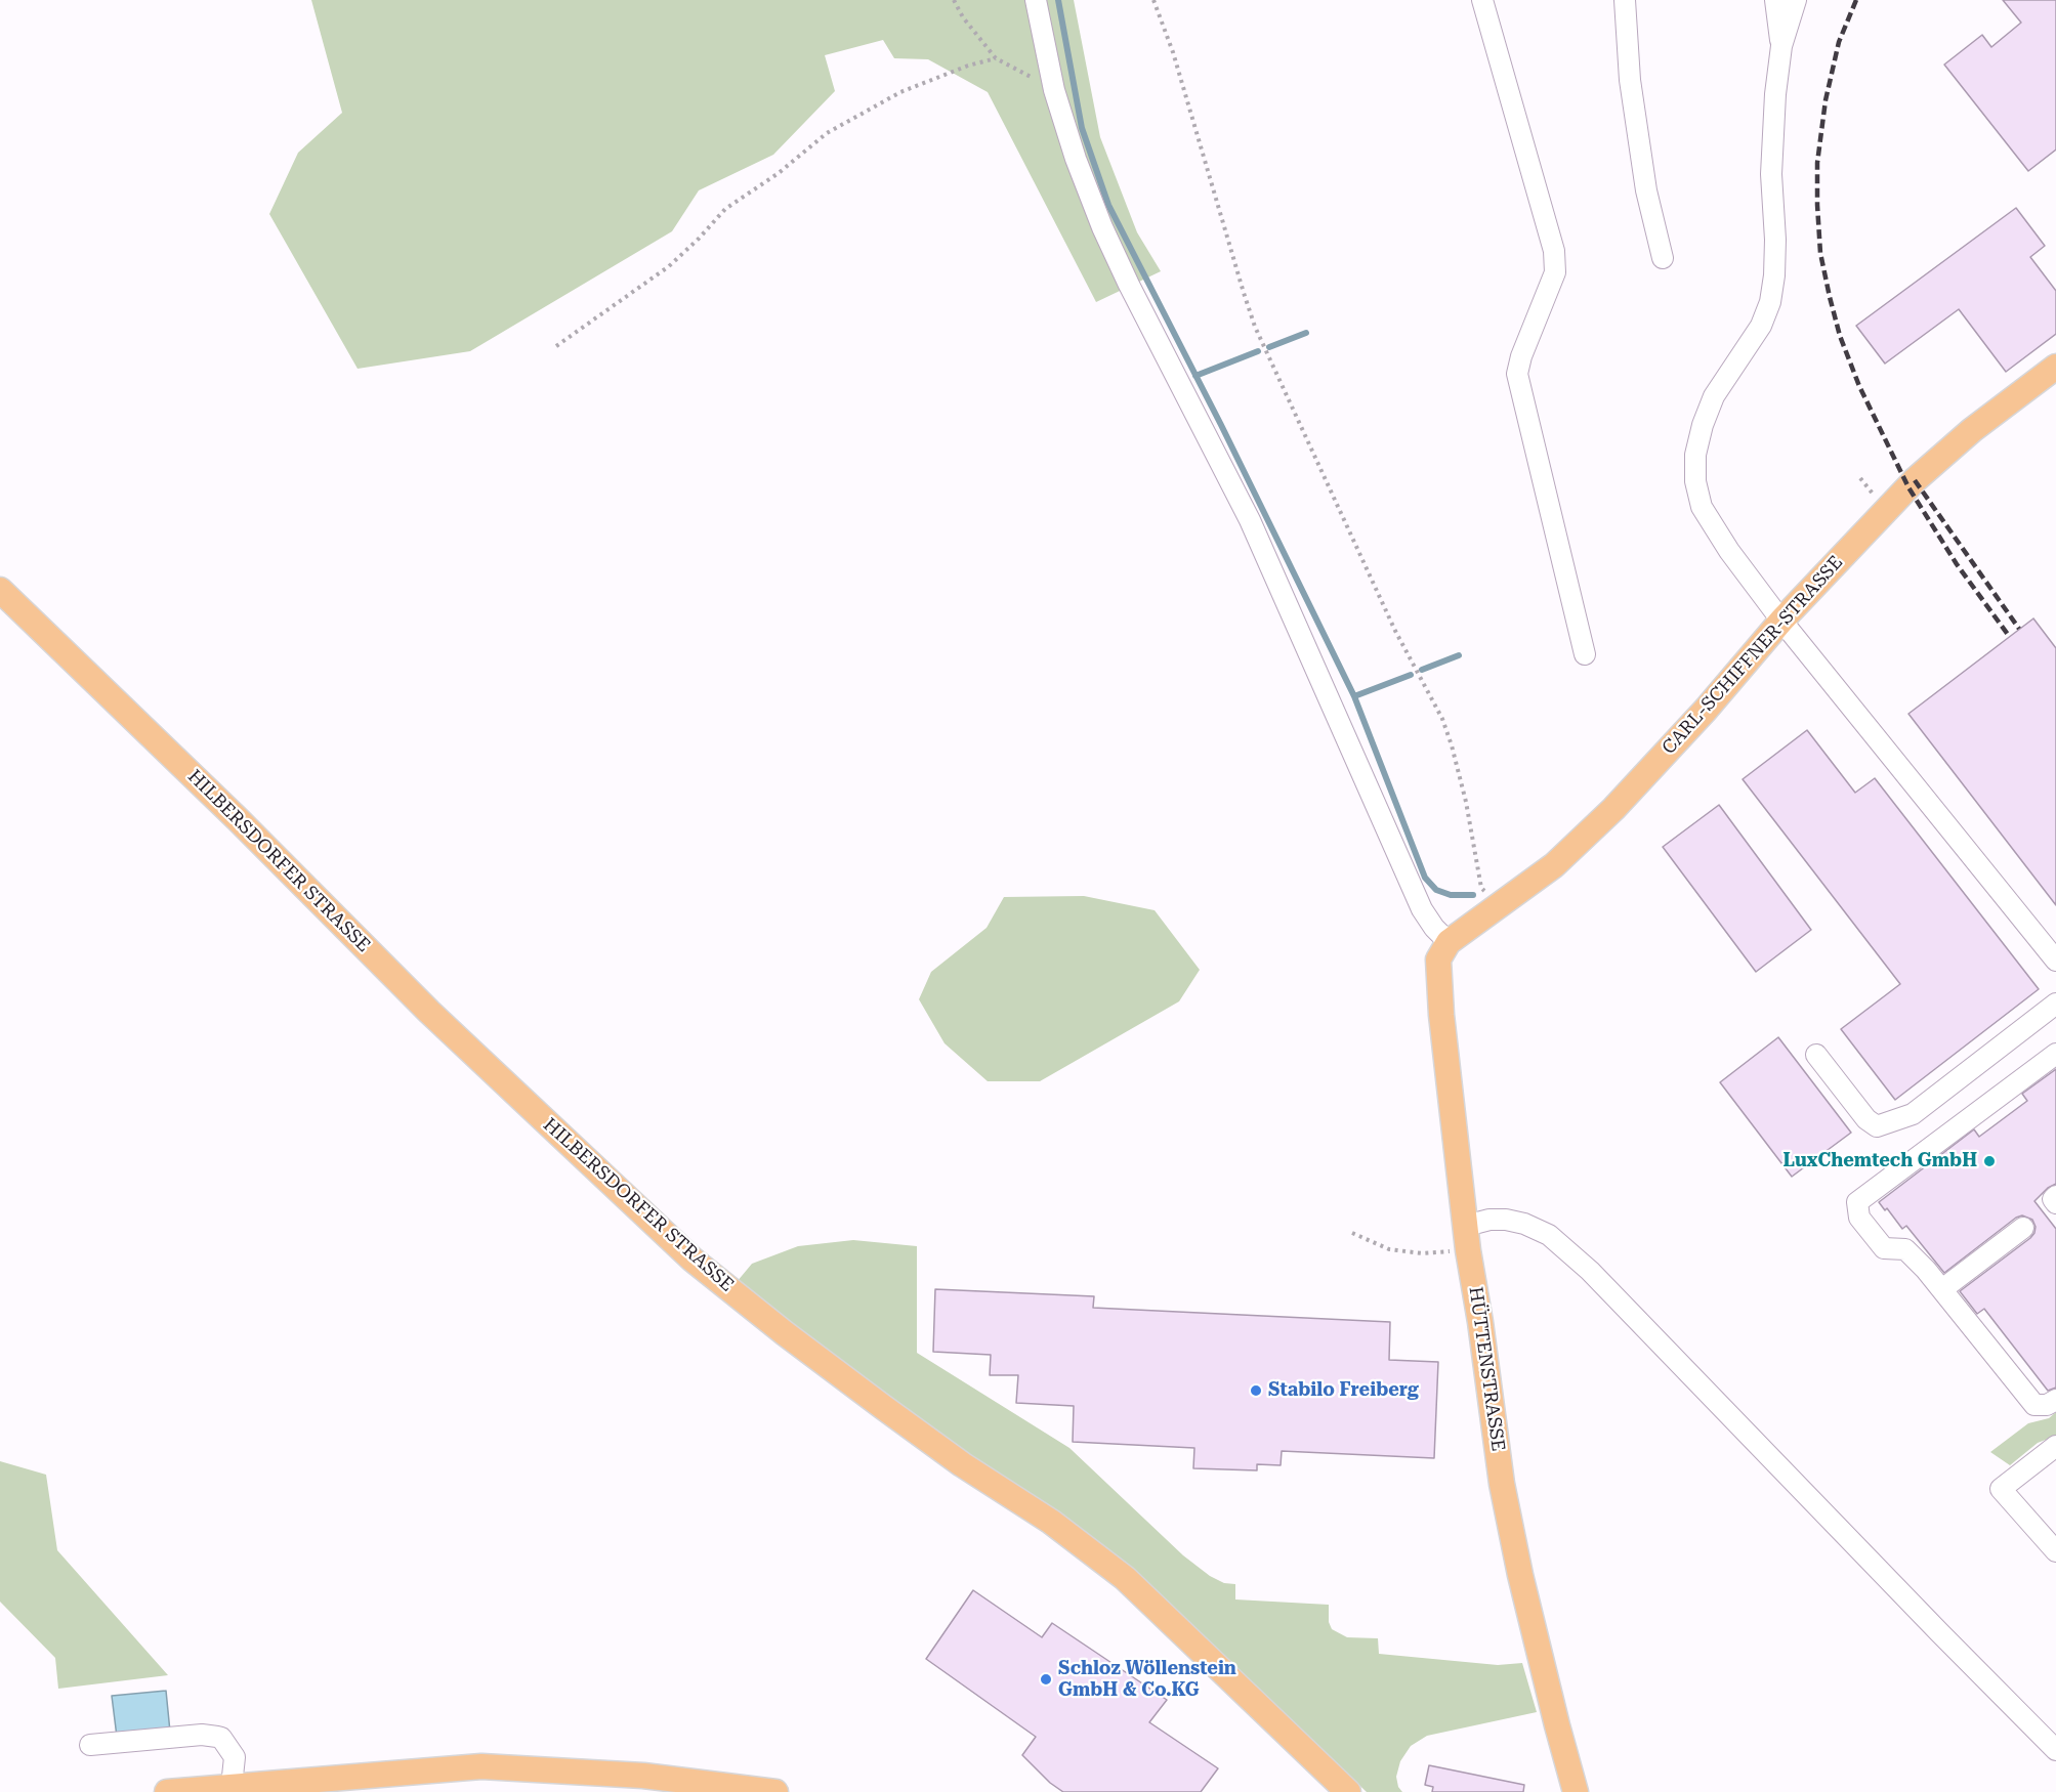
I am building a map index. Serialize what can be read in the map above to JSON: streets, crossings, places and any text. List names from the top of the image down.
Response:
{
  "streets": {
    "main road": ["CARL-SCHIFFNER-STRASSE", "HILBERSDORFER STRASSE", "HÜTTENSTRASSE"]
  },
  "crossings": [
    ["CARL-SCHIFFNER-STRASSE", "HÜTTENSTRASSE"]
  ],
  "places": ["LuxChemtech GmbH", "Stabilo Freiberg", "Schloz Wöllenstein GmbH & Co.KG"]
}
